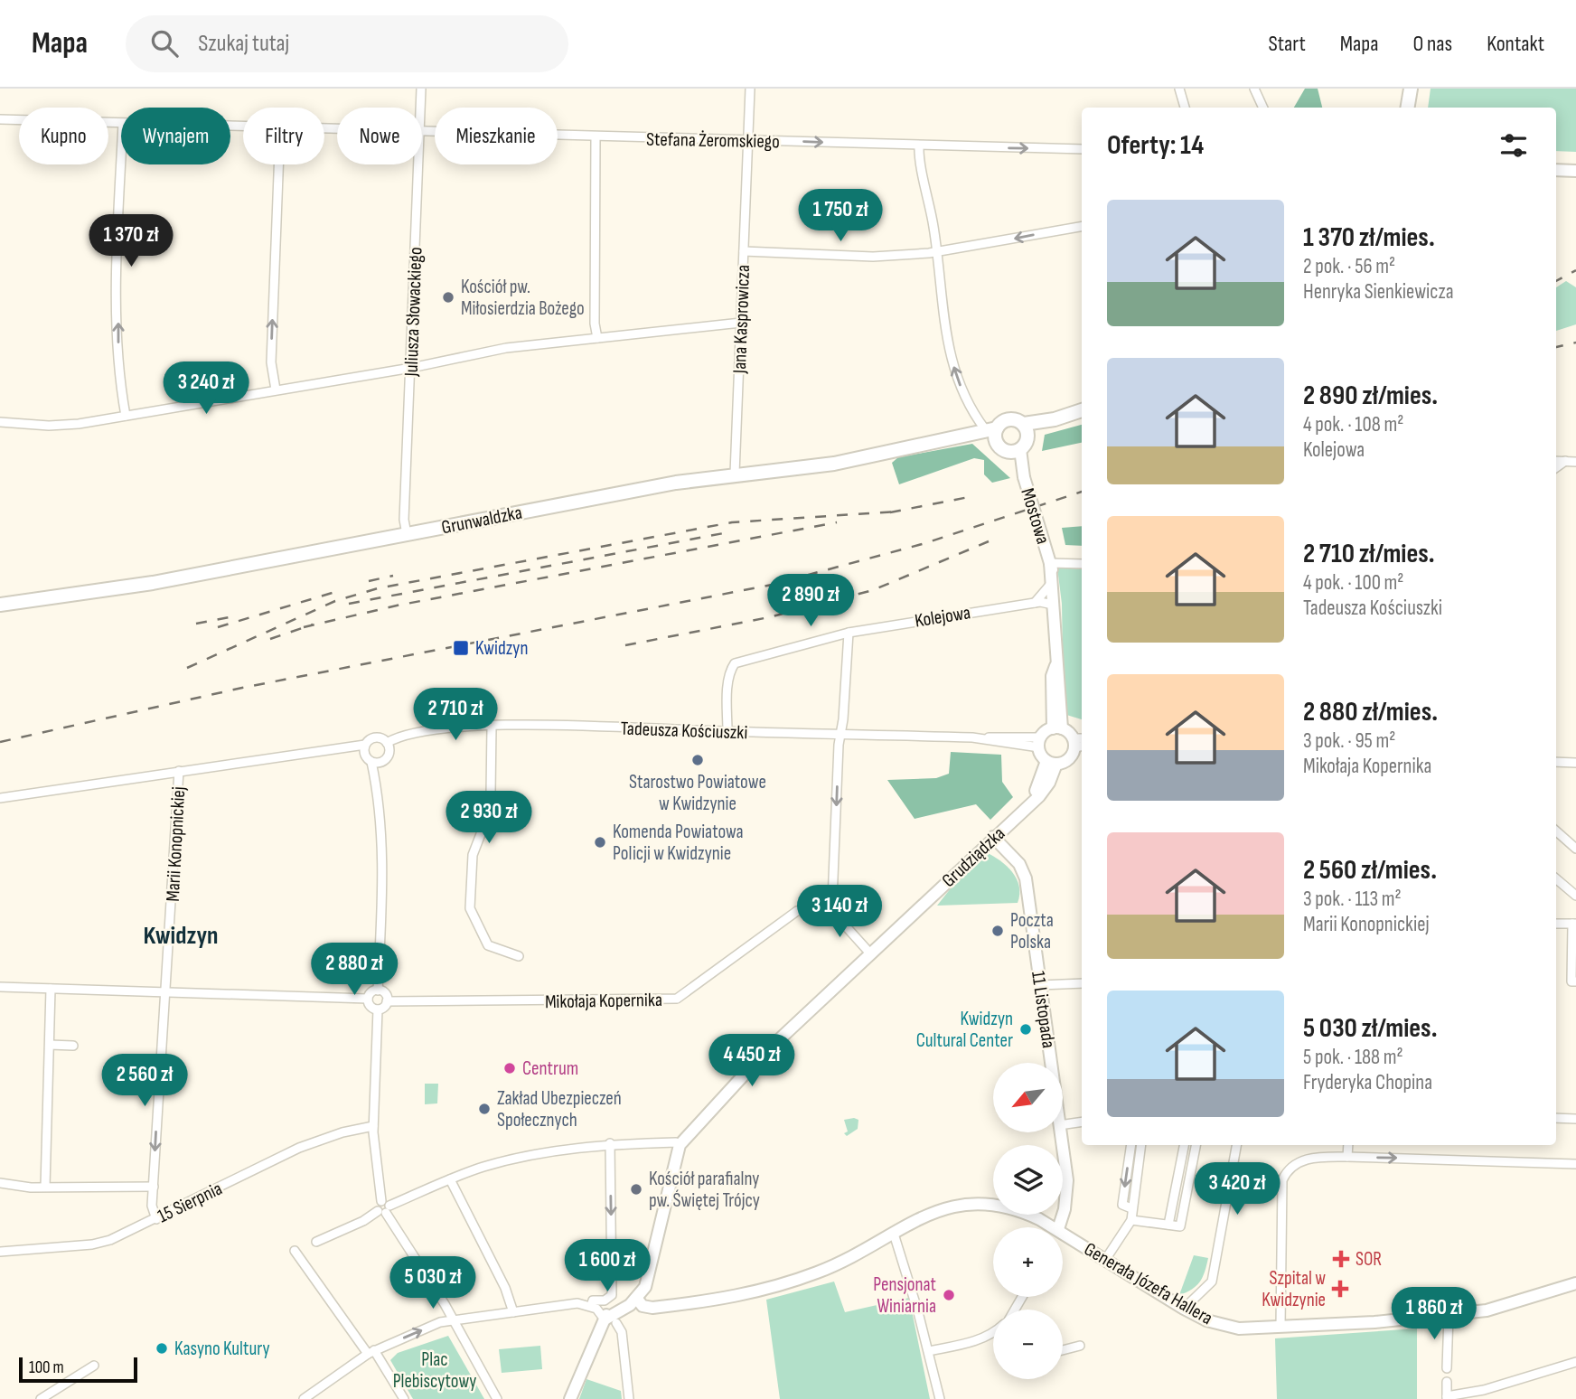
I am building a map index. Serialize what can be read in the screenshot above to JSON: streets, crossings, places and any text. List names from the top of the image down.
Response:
{
  "streets": {
    "main road": ["Grunwaldzka"],
    "street": [
      "Stefana Żeromskiego",
      "Juliusza Słowackiego",
      "Jana Kasprowicza",
      "Mostowa",
      "Kolejowa",
      "Tadeusza Kościuszki",
      "Marii Konopnickiej",
      "Grudziądzka",
      "Mikołaja Kopernika",
      "11 Listopada",
      "15 Sierpnia",
      "Generała Józefa Hallera"
    ]
  },
  "crossings": [
    ["Stefana Żeromskiego", "Jana Kasprowicza"],
    ["Juliusza Słowackiego", "Grunwaldzka"],
    ["Jana Kasprowicza", "Grunwaldzka"],
    ["Mostowa", "Grunwaldzka"],
    ["Mostowa", "Kolejowa"],
    ["Kolejowa", "Tadeusza Kościuszki"],
    ["Marii Konopnickiej", "15 Sierpnia"],
    ["Grudziądzka", "11 Listopada"],
    ["Grudziądzka", "Generała Józefa Hallera"]
  ],
  "one_way": ["Stefana Żeromskiego", "Marii Konopnickiej"],
  "districts": ["Kwidzyn"],
  "parks": ["Plac Plebiscytowy"],
  "places": {
    "other": [
      "Kościół pw. Miłosierdzia Bożego",
      "Starostwo Powiatowe w Kwidzynie",
      "Komenda Powiatowa Policji w Kwidzynie",
      "Poczta Polska",
      "Kwidzyn Cultural Center",
      "Centrum",
      "Zakład Ubezpieczeń Społecznych",
      "Kościół parafialny pw. Świętej Trójcy",
      "Pensjonat Winiarnia",
      "Kasyno Kultury"
    ],
    "transit": ["Kwidzyn"],
    "health": ["SOR", "Szpital w Kwidzynie"]
  },
  "scale_bar": "100 m",
  "north": "bottom left",
  "page": {
    "header": "Mapa",
    "search": "Szukaj tutaj",
    "nav": [
      "Start",
      "Mapa",
      "O nas",
      "Kontakt"
    ],
    "chip": [
      "Kupno",
      "Wynajem",
      "Filtry",
      "Nowe",
      "Mieszkanie"
    ],
    "heading": "Oferty: 14",
    "list": [
      {
        "name": "1 370 zł/mies.",
        "note": "2 pok. · 56 m² · Henryka Sienkiewicza"
      },
      {
        "name": "2 890 zł/mies.",
        "note": "4 pok. · 108 m² · Kolejowa"
      },
      {
        "name": "2 710 zł/mies.",
        "note": "4 pok. · 100 m² · Tadeusza Kościuszki"
      },
      {
        "name": "2 880 zł/mies.",
        "note": "3 pok. · 95 m² · Mikołaja Kopernika"
      },
      {
        "name": "2 560 zł/mies.",
        "note": "3 pok. · 113 m² · Marii Konopnickiej"
      },
      {
        "name": "5 030 zł/mies.",
        "note": "5 pok. · 188 m² · Fryderyka Chopina"
      }
    ],
    "price": [
      "1 750 zł",
      "1 370 zł",
      "3 240 zł",
      "2 890 zł",
      "2 710 zł",
      "2 930 zł",
      "3 140 zł",
      "2 880 zł",
      "4 450 zł",
      "2 560 zł",
      "3 420 zł",
      "1 600 zł",
      "5 030 zł",
      "1 860 zł"
    ],
    "map_buttons": ["+", "−"],
    "scale": "100 m"
  }
}
